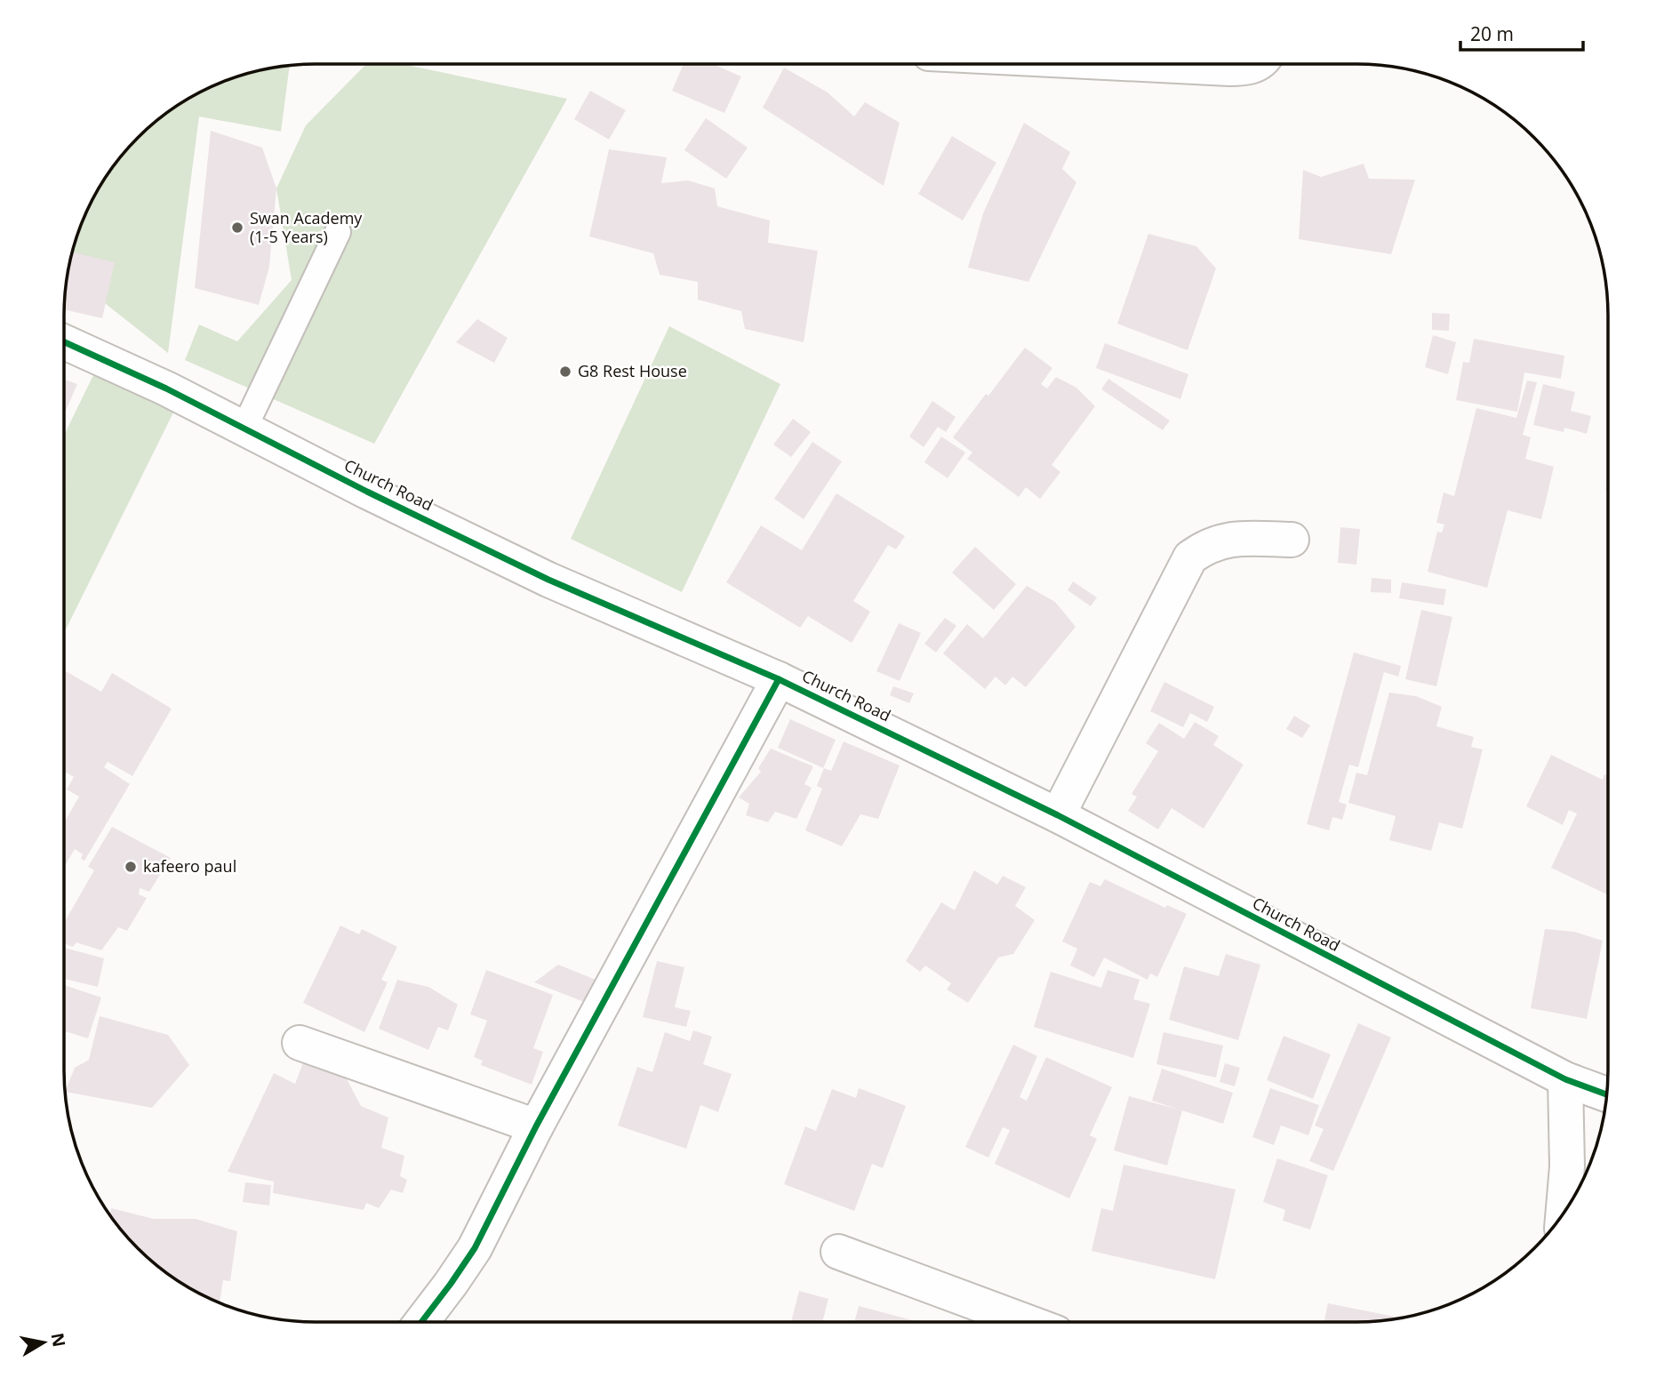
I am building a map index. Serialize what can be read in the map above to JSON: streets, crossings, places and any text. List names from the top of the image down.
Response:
{
  "streets": {
    "street": ["Church Road"]
  },
  "places": ["Swan Academy (1-5 Years)", "G8 Rest House", "kafeero paul"],
  "scale_bar": "20 m",
  "north": "right"
}
